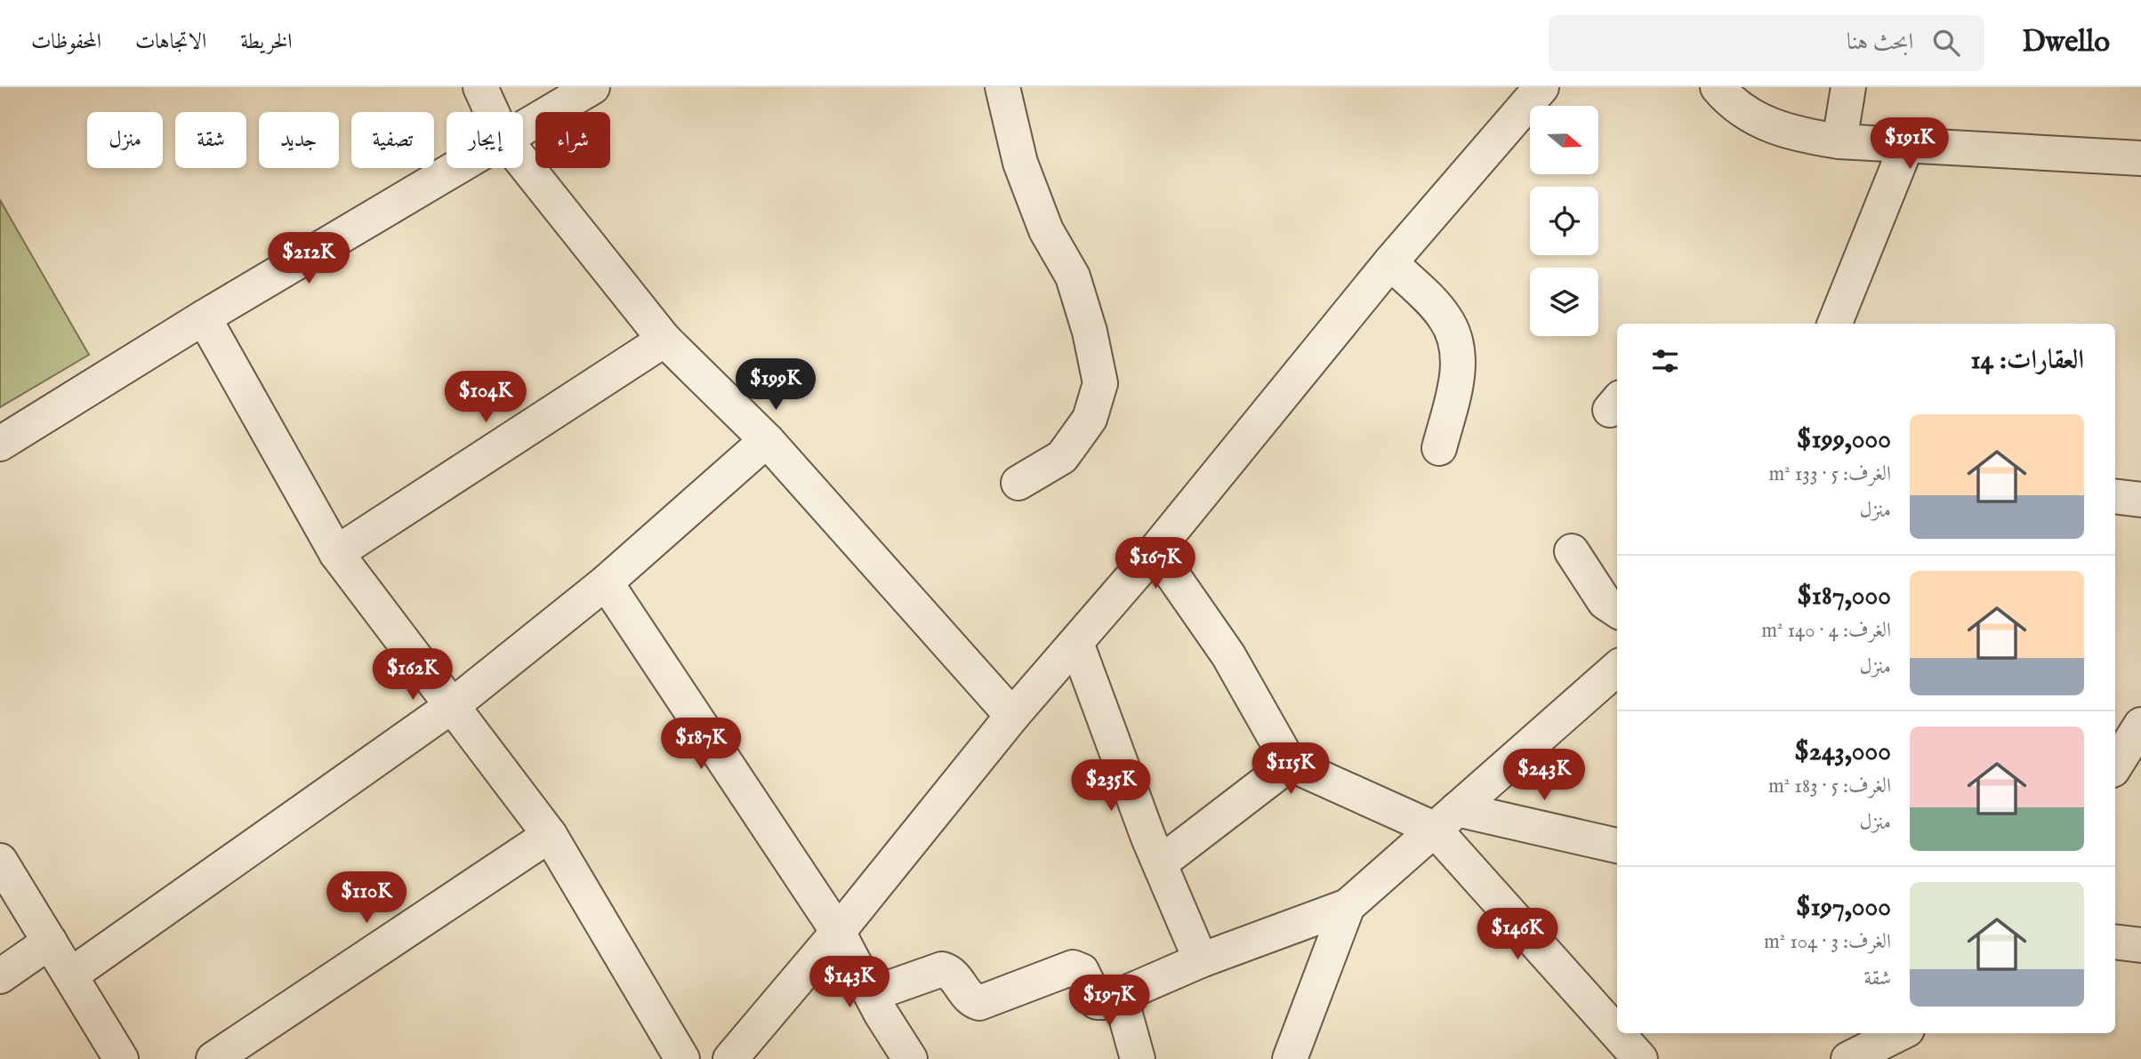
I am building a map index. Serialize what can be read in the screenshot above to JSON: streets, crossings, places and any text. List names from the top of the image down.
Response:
{
  "north": "right",
  "page": {
    "header": "Dwello",
    "search": "ابحث هنا",
    "nav": ["الخريطة", "الاتجاهات", "المحفوظات"],
    "chip": [
      "شراء",
      "إيجار",
      "تصفية",
      "جديد",
      "شقة",
      "منزل"
    ],
    "price": [
      "$191K",
      "$212K",
      "$199K",
      "$104K",
      "$167K",
      "$162K",
      "$187K",
      "$115K",
      "$243K",
      "$235K",
      "$110K",
      "$146K",
      "$143K",
      "$197K"
    ],
    "heading": "العقارات: 14",
    "list": [
      {
        "name": "$199,000",
        "note": "الغرف: 5 · 133 m² · منزل"
      },
      {
        "name": "$187,000",
        "note": "الغرف: 4 · 140 m² · منزل"
      },
      {
        "name": "$243,000",
        "note": "الغرف: 5 · 183 m² · منزل"
      },
      {
        "name": "$197,000",
        "note": "الغرف: 3 · 104 m² · شقة"
      }
    ]
  }
}
